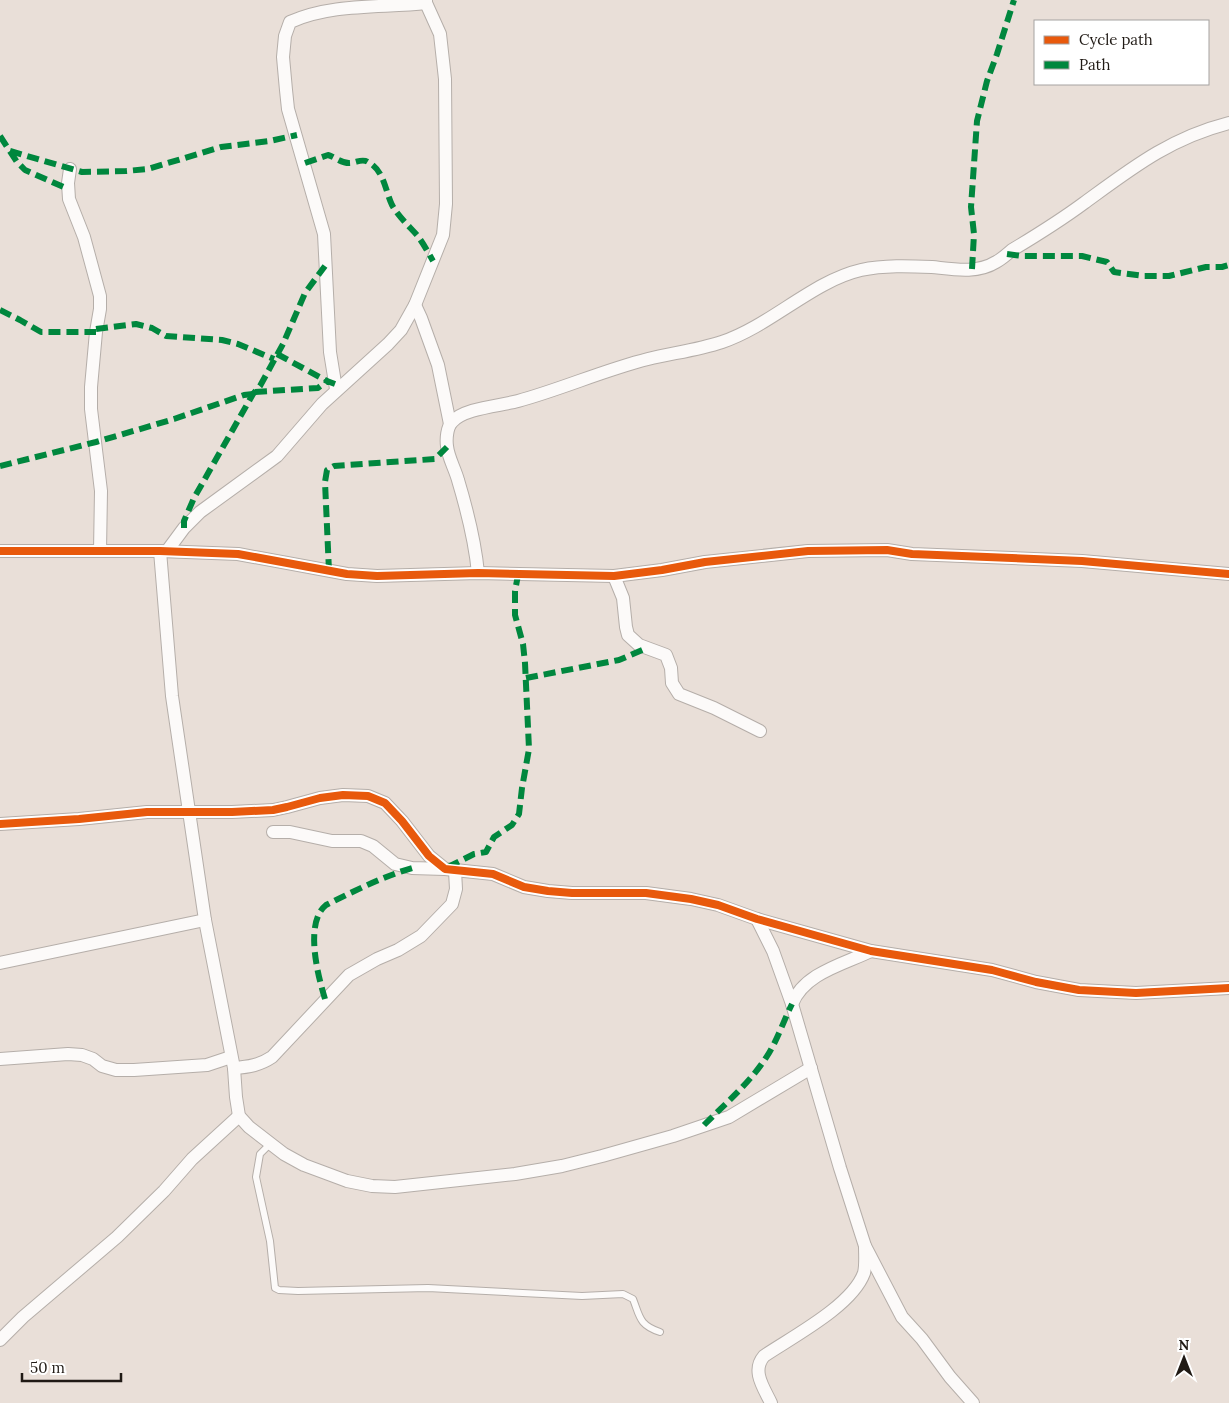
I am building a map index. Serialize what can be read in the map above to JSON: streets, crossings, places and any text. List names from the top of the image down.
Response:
{
  "legend": ["Cycle path", "Path"],
  "scale_bar": "50 m",
  "north": "top"
}
